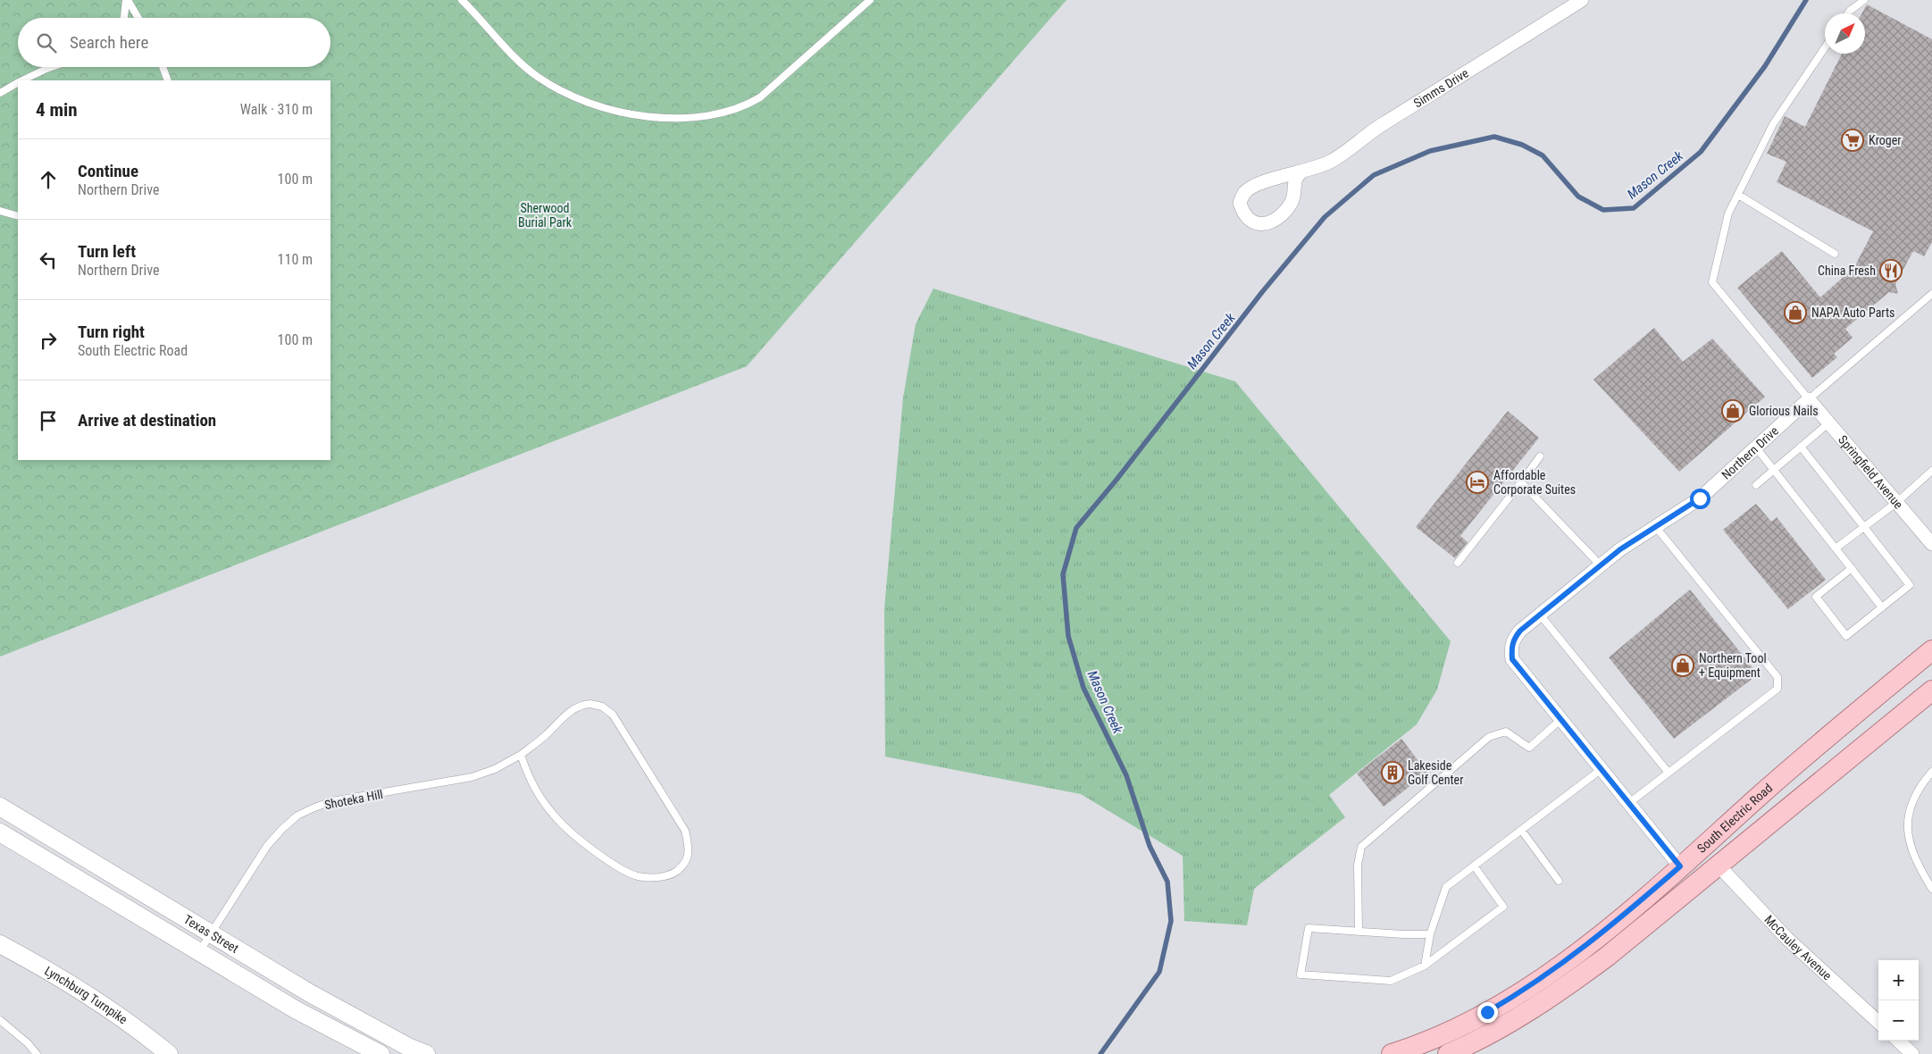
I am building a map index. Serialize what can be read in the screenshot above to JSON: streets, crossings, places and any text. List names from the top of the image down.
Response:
{
  "streets": {
    "main road": ["South Electric Road", "Texas Street", "Lynchburg Turnpike"],
    "street": [
      "Simms Drive",
      "Northern Drive",
      "Springfield Avenue",
      "McCauley Avenue"
    ],
    "lane": ["Shoteka Hill"]
  },
  "crossings": [
    ["Northern Drive", "Springfield Avenue"],
    ["Northern Drive", "South Electric Road"],
    ["Shoteka Hill", "Texas Street"],
    ["South Electric Road", "McCauley Avenue"]
  ],
  "water": ["Mason Creek"],
  "parks": ["Sherwood Burial Park"],
  "places": {
    "supermarket": ["Kroger"],
    "restaurant": ["China Fresh"],
    "shop": ["NAPA Auto Parts", "Glorious Nails", "Northern Tool + Equipment"],
    "hotel": ["Affordable Corporate Suites"],
    "building": ["Lakeside Golf Center"]
  },
  "north": "top right",
  "page": {
    "search": "Search here",
    "heading": ["4 min", "Walk · 310 m"],
    "list": [
      ["Continue", "Northern Drive", "100 m"],
      ["Turn left", "Northern Drive", "110 m"],
      ["Turn right", "South Electric Road", "100 m"],
      "Arrive at destination"
    ],
    "map_buttons": ["+", "−"]
  }
}
